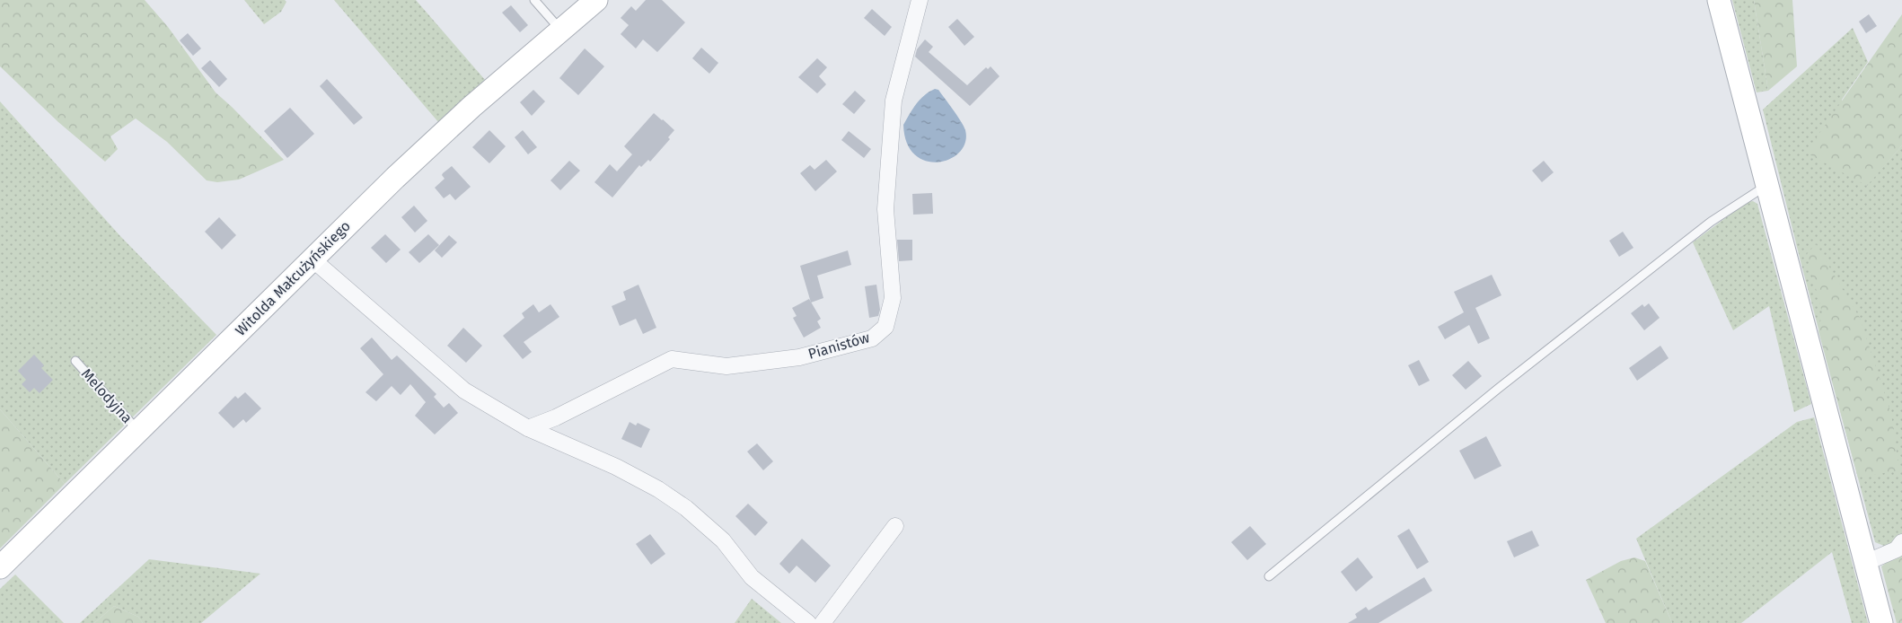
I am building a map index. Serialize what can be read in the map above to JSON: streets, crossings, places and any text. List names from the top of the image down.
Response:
{
  "streets": {
    "street": ["Witolda Małcużyńskiego", "Pianistów"],
    "lane": ["Melodyjna"]
  },
  "crossings": [
    ["Witolda Małcużyńskiego", "Melodyjna"]
  ]
}
